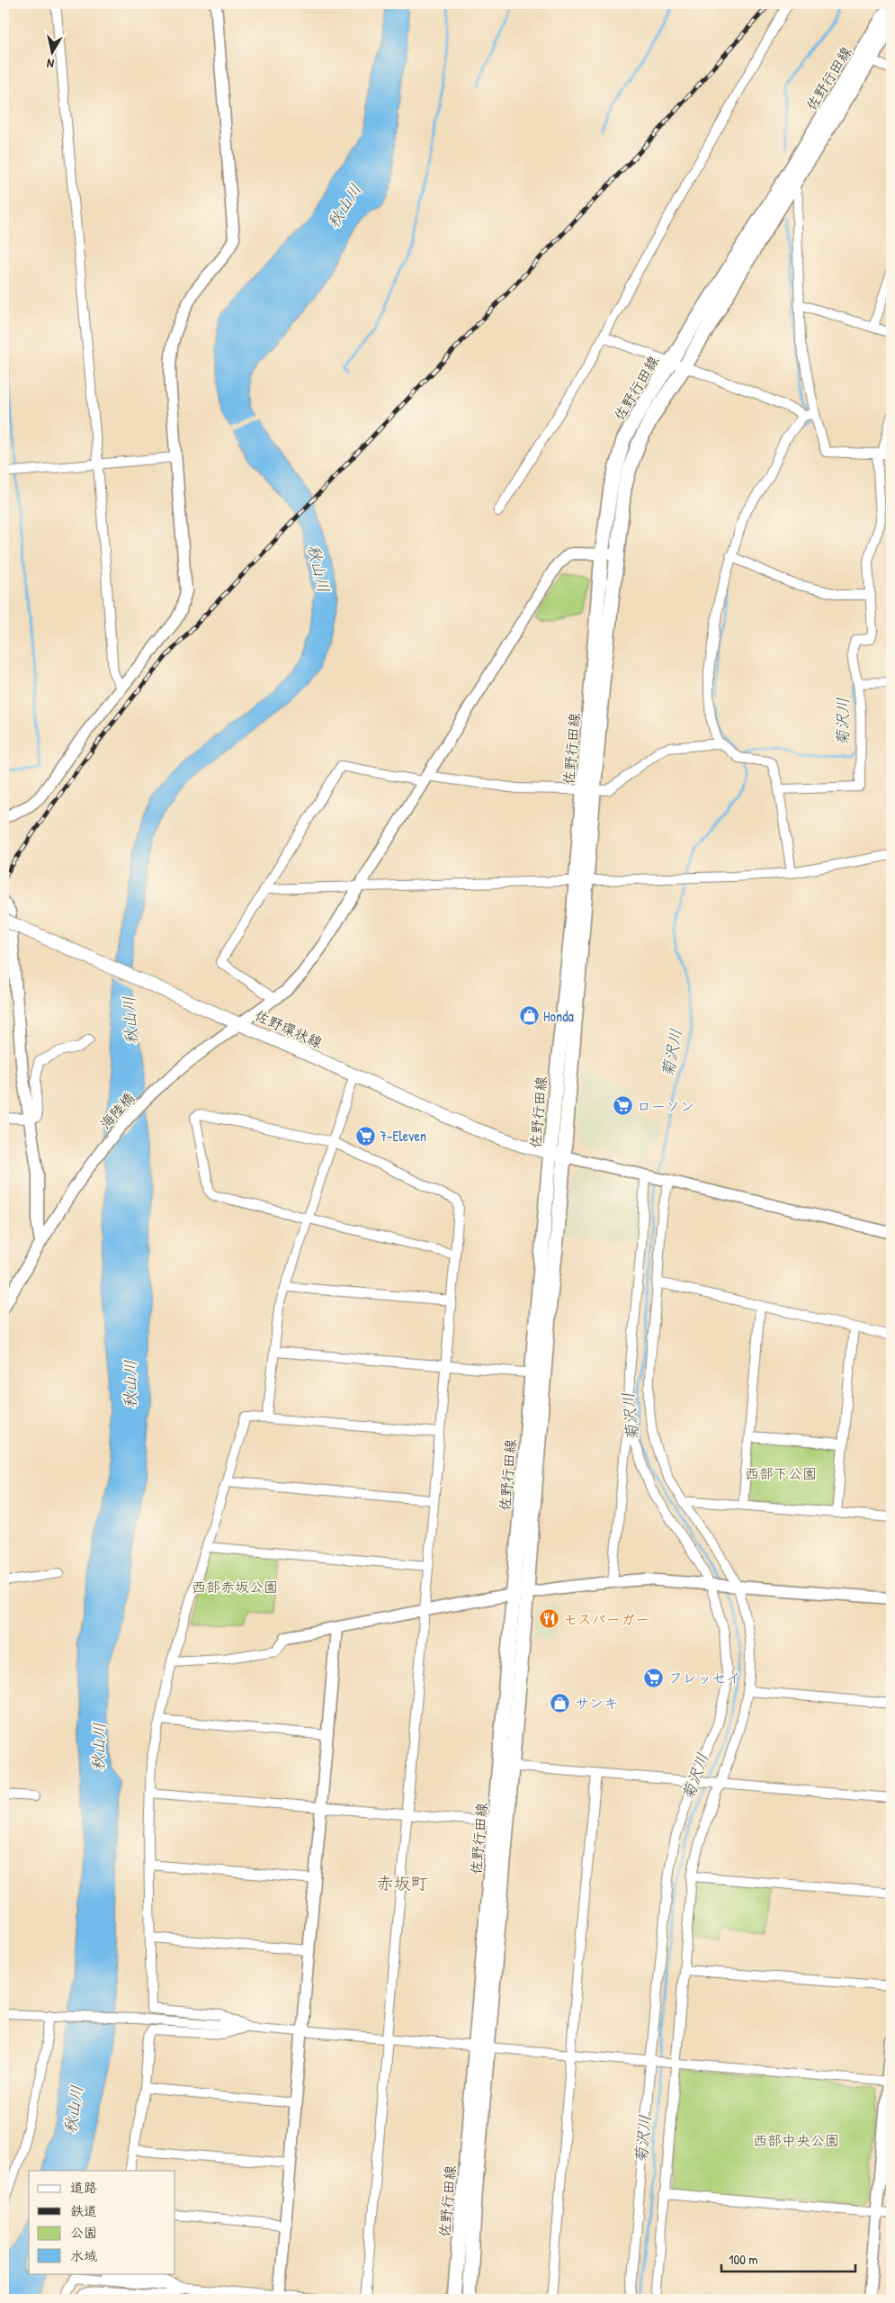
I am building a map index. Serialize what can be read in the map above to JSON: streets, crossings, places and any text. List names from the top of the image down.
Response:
{
  "streets": {
    "main road": ["佐野行田線", "佐野環状線"],
    "street": ["海陸橋"]
  },
  "crossings": [
    ["佐野行田線", "佐野環状線"],
    ["佐野行田線", "海陸橋"],
    ["佐野環状線", "海陸橋"]
  ],
  "districts": ["赤坂町"],
  "water": ["秋山川", "菊沢川"],
  "parks": ["西部下公園", "西部赤坂公園", "西部中央公園"],
  "places": {
    "shop": ["Honda", "サンキ"],
    "supermarket": ["ローソン", "7-Eleven", "フレッセイ"],
    "restaurant": ["モスバーガー"]
  },
  "legend": [
    "道路",
    "鉄道",
    "公園",
    "水域"
  ],
  "scale_bar": "100 m",
  "north": "bottom"
}
